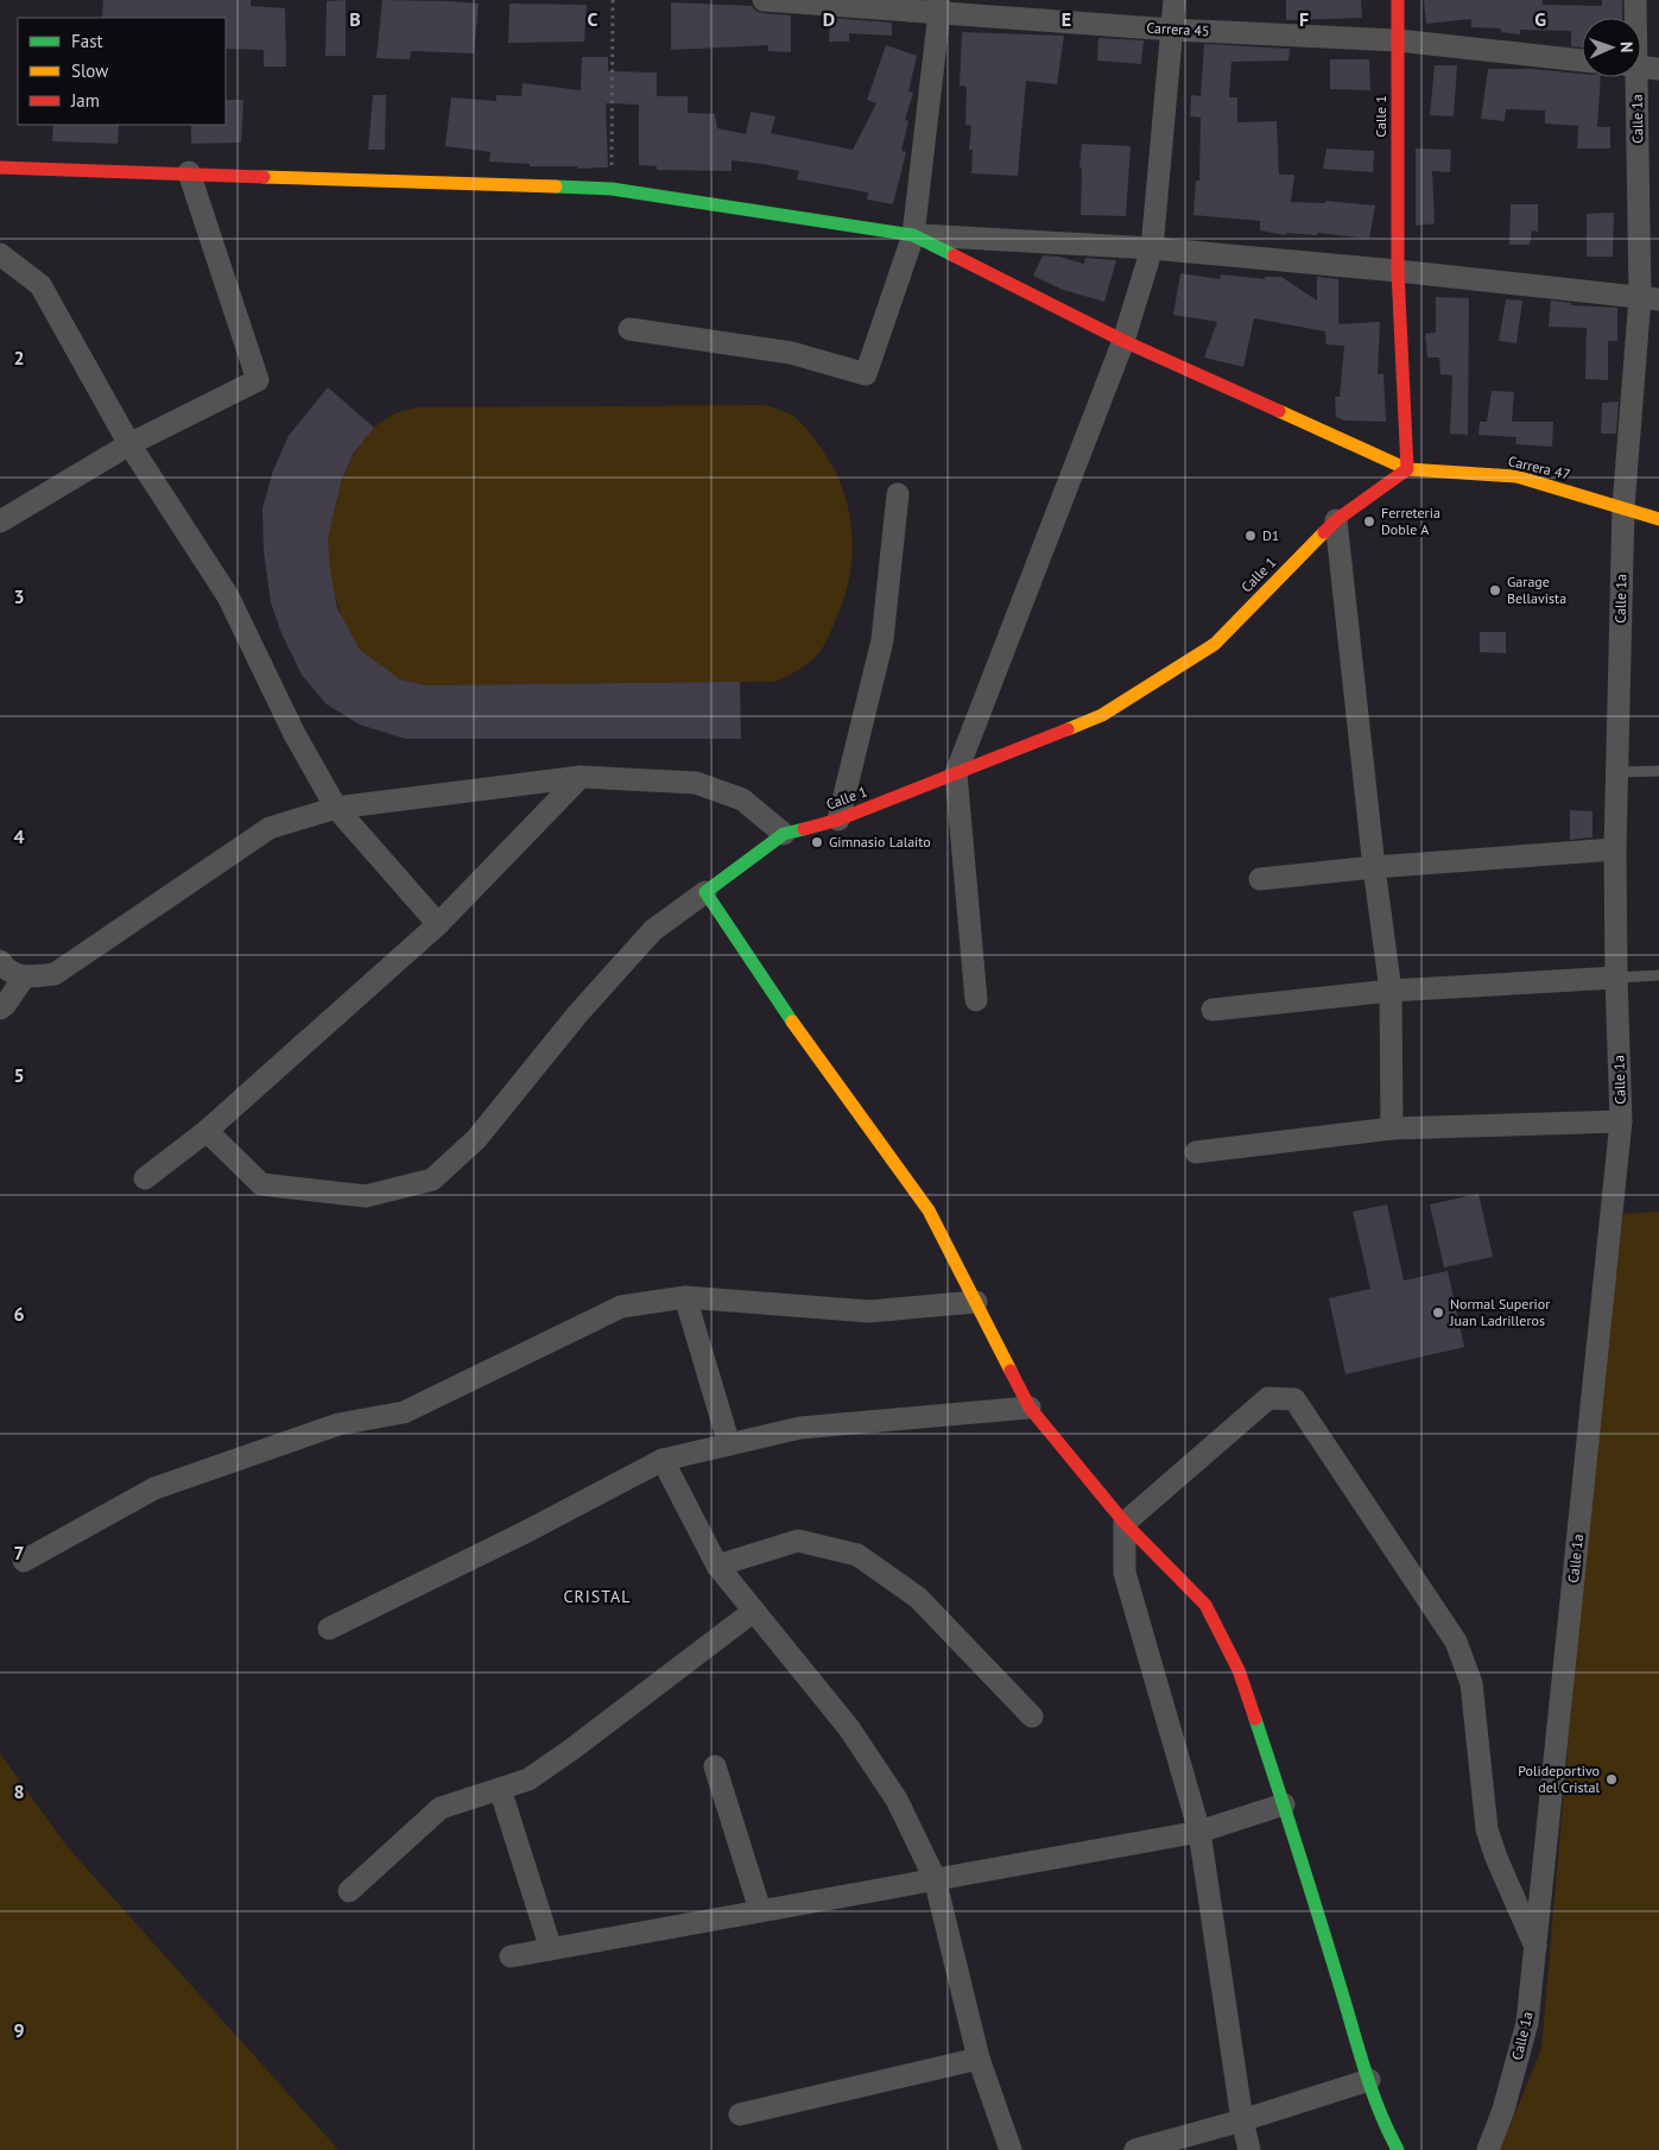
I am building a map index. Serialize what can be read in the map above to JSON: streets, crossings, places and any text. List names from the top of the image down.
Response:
{
  "streets": {
    "main road": ["Calle 1", "Carrera 47"],
    "street": ["Carrera 45", "Calle 1a"]
  },
  "crossings": [
    ["Carrera 45", "Calle 1"],
    ["Calle 1", "Carrera 47"],
    ["Calle 1a", "Carrera 47"]
  ],
  "districts": ["CRISTAL"],
  "places": [
    "Ferreteria Doble A",
    "D1",
    "Garage Bellavista",
    "Gimnasio Lalaito",
    "Normal Superior Juan Ladrilleros",
    "Polideportivo del Cristal"
  ],
  "legend": ["Fast", "Slow", "Jam"],
  "north": "right",
  "grid": {
    "columns": [
      "B",
      "C",
      "D",
      "E",
      "F",
      "G"
    ],
    "rows": [
      "2",
      "3",
      "4",
      "5",
      "6",
      "7",
      "8",
      "9"
    ]
  }
}
